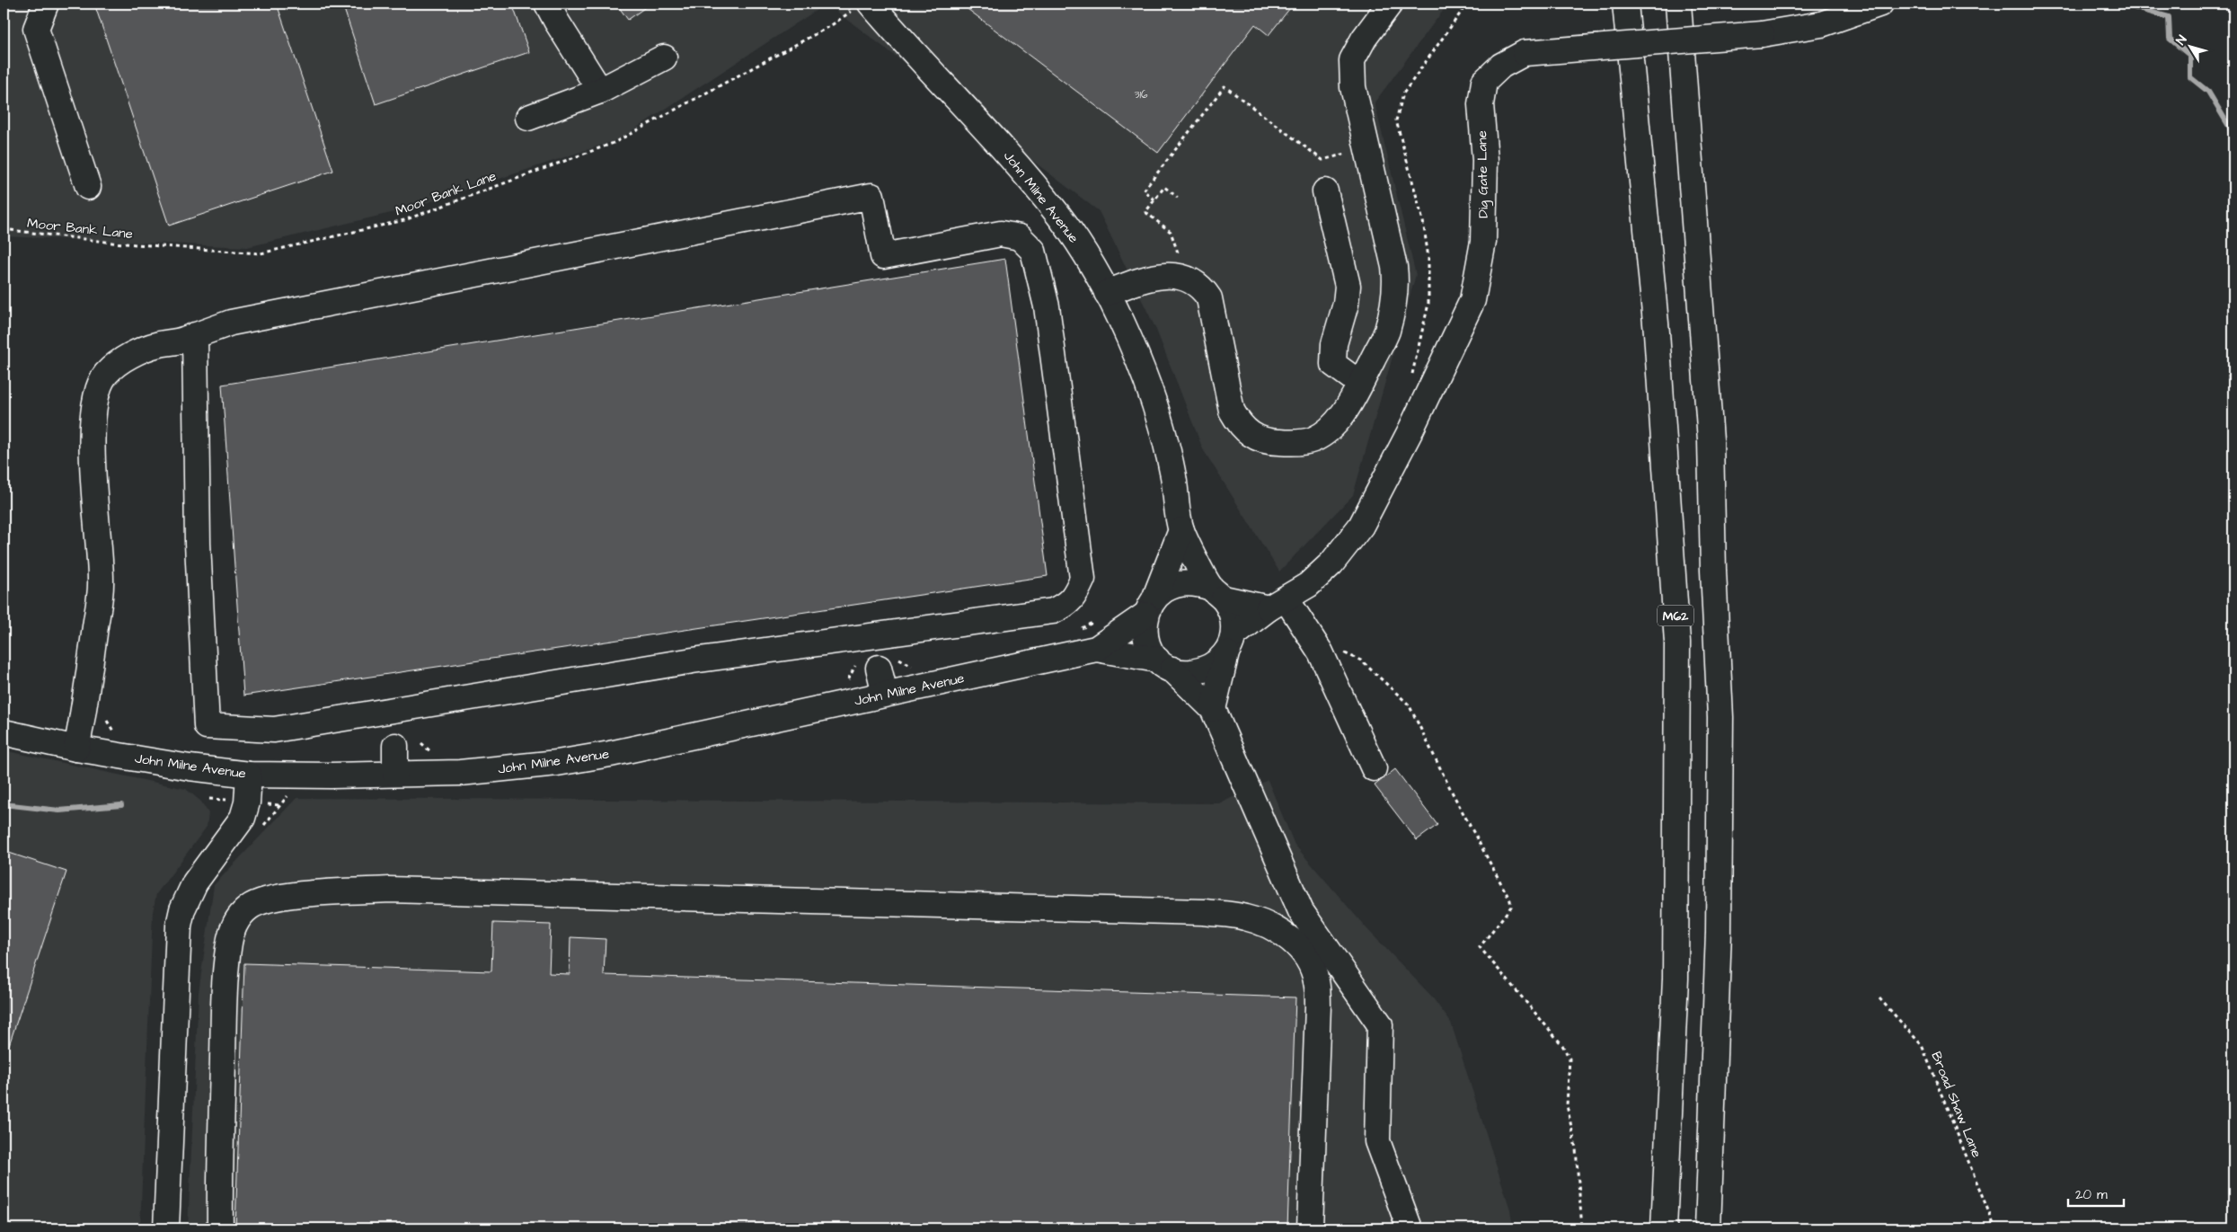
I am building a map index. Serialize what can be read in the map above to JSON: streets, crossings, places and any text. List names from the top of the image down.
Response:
{
  "streets": {
    "main road": ["Dig Gate Lane", "John Milne Avenue", "M62"],
    "path": ["Moor Bank Lane", "Broad Shaw Lane"]
  },
  "crossings": [
    ["Dig Gate Lane", "John Milne Avenue"],
    ["Moor Bank Lane", "John Milne Avenue"]
  ],
  "house_numbers": ["316"],
  "scale_bar": "20 m",
  "north": "top left"
}
